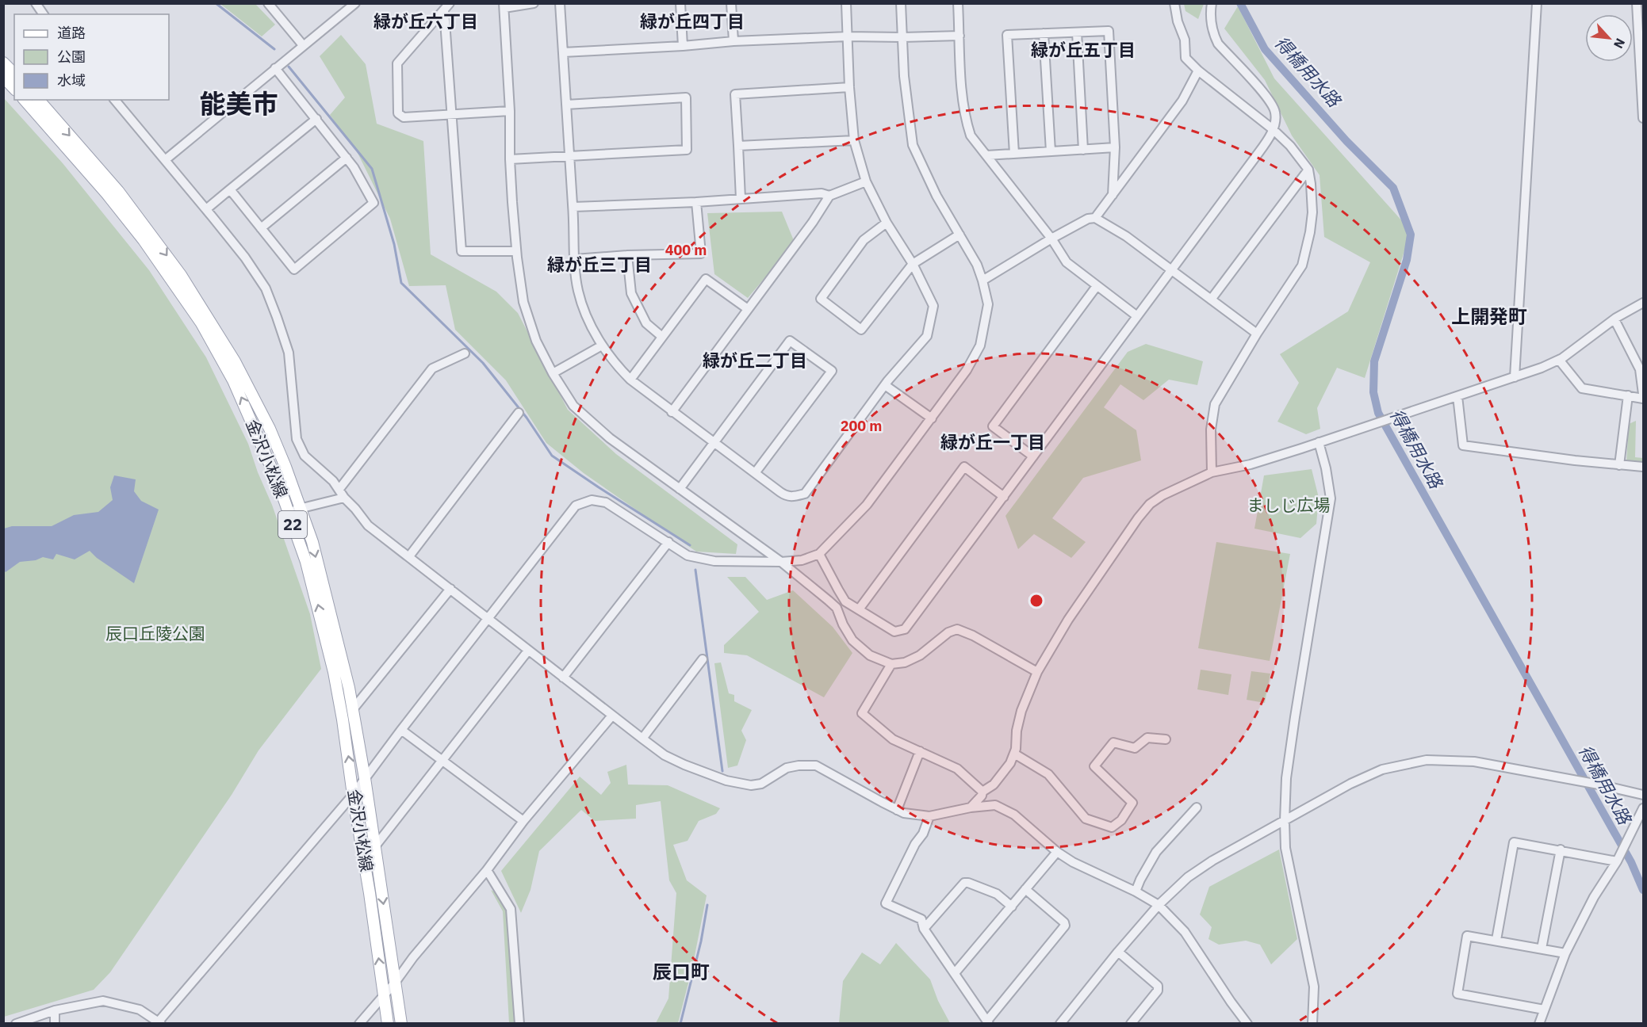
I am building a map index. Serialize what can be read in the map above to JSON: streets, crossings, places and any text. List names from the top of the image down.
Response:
{
  "streets": {
    "main road": ["金沢小松線", "22"]
  },
  "districts": [
    "緑が丘六丁目",
    "緑が丘四丁目",
    "緑が丘五丁目",
    "能美市",
    "緑が丘三丁目",
    "上開発町",
    "緑が丘二丁目",
    "緑が丘一丁目",
    "辰口町"
  ],
  "water": ["得橋用水路"],
  "parks": ["ましじ広場", "辰口丘陵公園"],
  "legend": ["道路", "公園", "水域"],
  "north": "bottom right",
  "rings": ["400 m", "200 m"]
}
